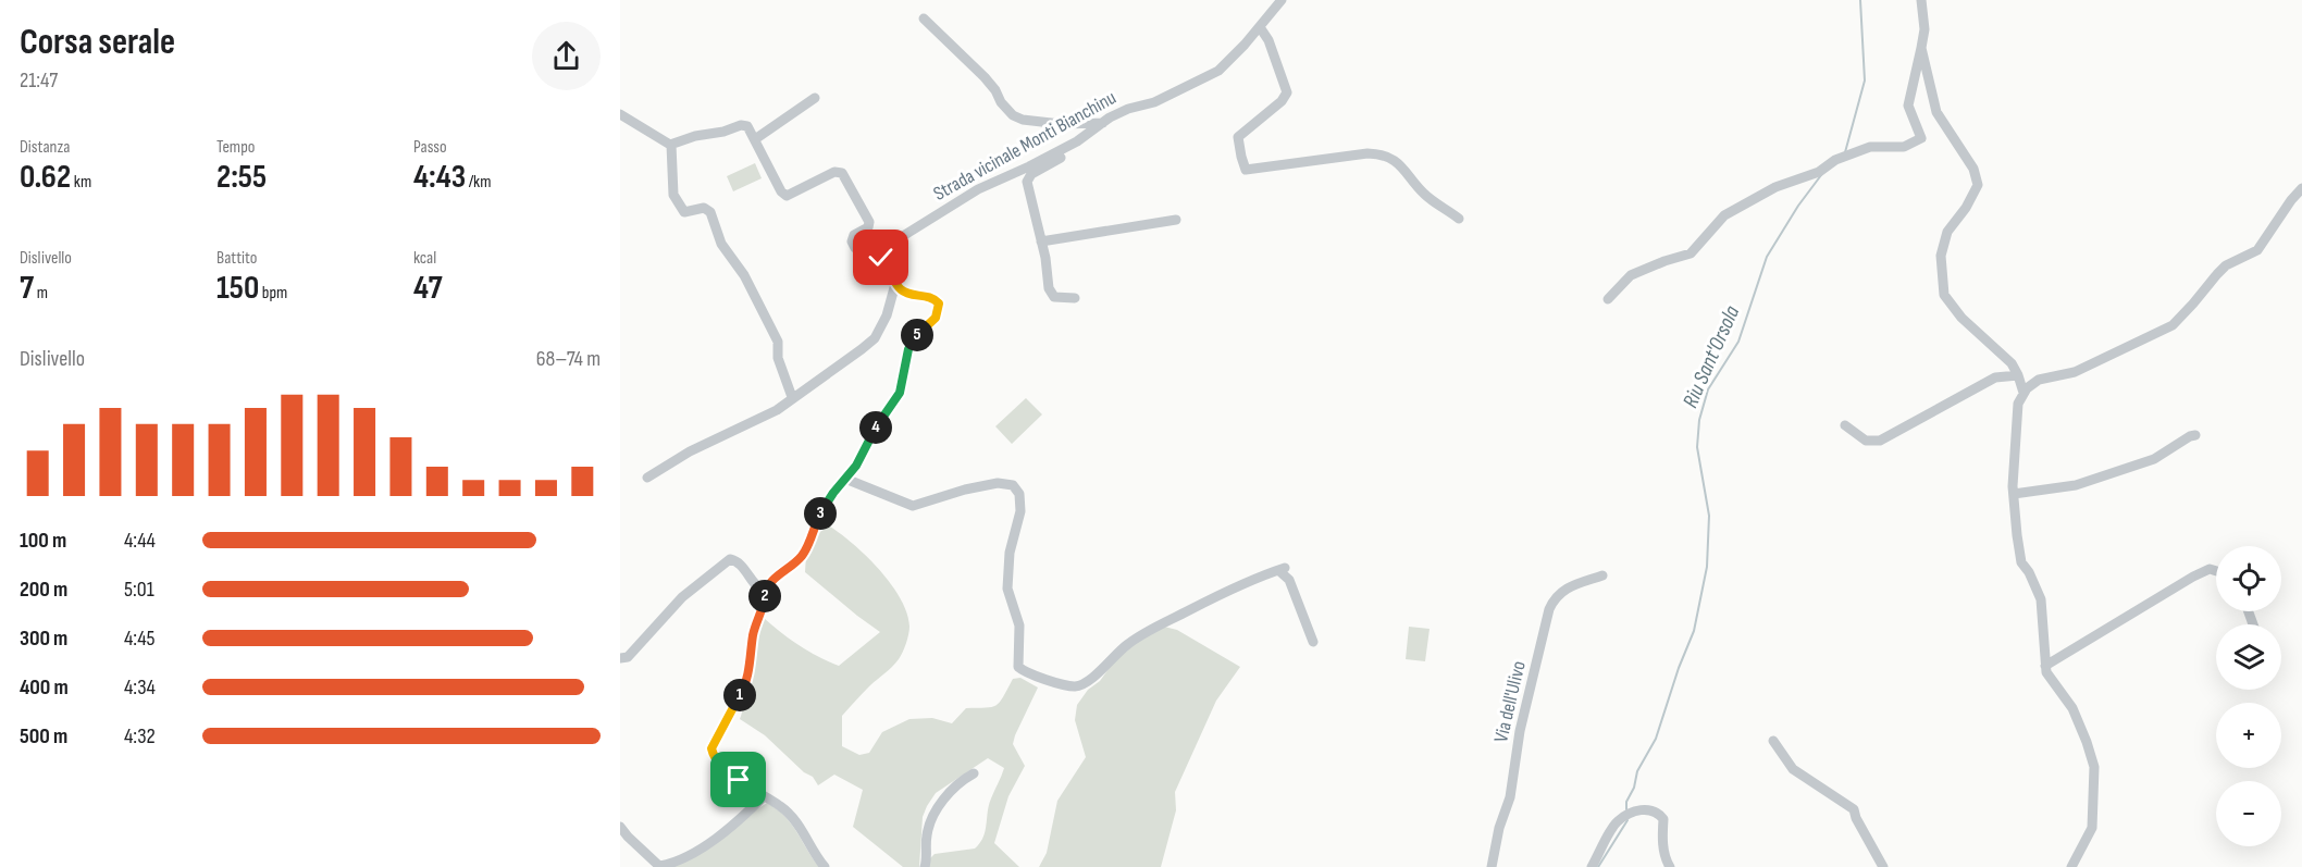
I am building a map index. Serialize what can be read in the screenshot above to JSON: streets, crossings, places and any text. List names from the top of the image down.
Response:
{
  "streets": {
    "street": ["Strada vicinale Monti Bianchinu", "Via dell'Ulivo"]
  },
  "water": ["Riu Sant'Orsola"],
  "page": {
    "heading": ["Corsa serale", "21:47"],
    "stats": [
      ["Distanza", "0.62 km"],
      ["Tempo", "2:55"],
      ["Passo", "4:43 /km"],
      ["Dislivello", "7 m"],
      ["Battito", "150 bpm"],
      ["kcal", "47"]
    ],
    "pins": [
      "5",
      "4",
      "3",
      "2",
      "1"
    ],
    "chart": ["Dislivello", "68–74 m"],
    "list": [
      {
        "name": "100 m",
        "note": "4:44"
      },
      {
        "name": "200 m",
        "note": "5:01"
      },
      {
        "name": "300 m",
        "note": "4:45"
      },
      {
        "name": "400 m",
        "note": "4:34"
      },
      {
        "name": "500 m",
        "note": "4:32"
      }
    ],
    "map_buttons": ["+", "−"]
  }
}
